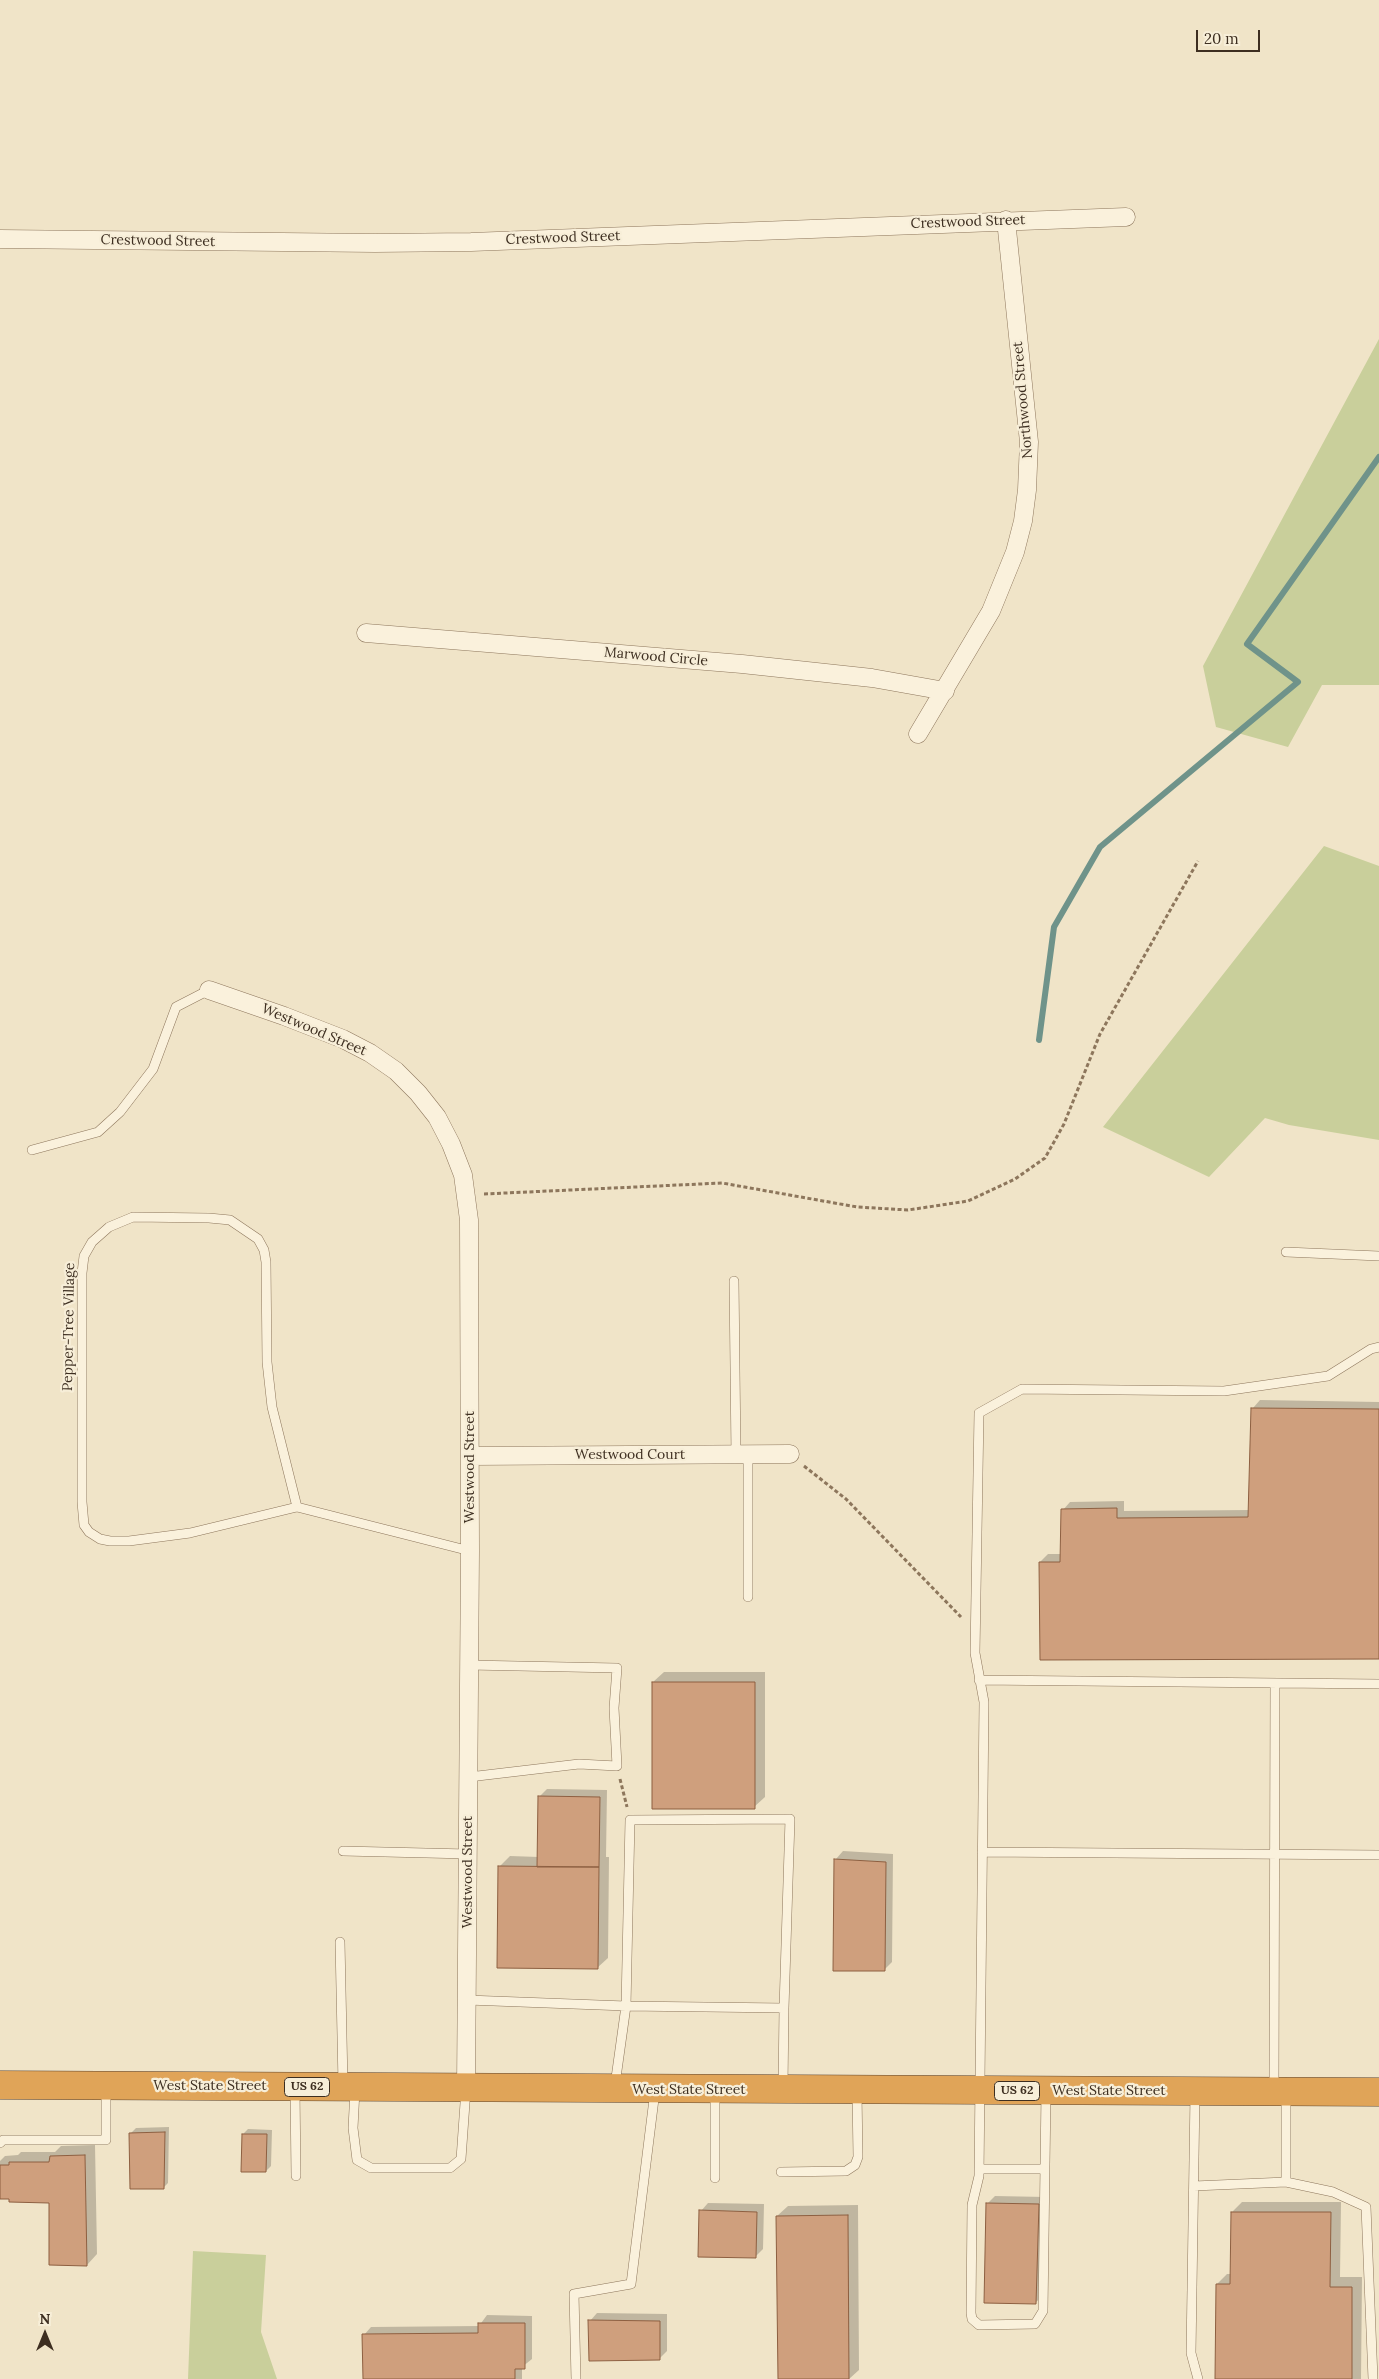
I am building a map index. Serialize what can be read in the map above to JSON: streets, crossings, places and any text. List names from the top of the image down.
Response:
{
  "streets": {
    "highway": ["West State Street", "US 62"],
    "street": [
      "Crestwood Street",
      "Northwood Street",
      "Marwood Circle",
      "Westwood Street",
      "Westwood Court"
    ],
    "lane": ["Pepper-Tree Village"]
  },
  "crossings": [
    ["Crestwood Street", "Northwood Street"],
    ["Northwood Street", "Marwood Circle"],
    ["Westwood Street", "Pepper-Tree Village"],
    ["Westwood Street", "Westwood Court"],
    ["Westwood Street", "West State Street"]
  ],
  "scale_bar": "20 m",
  "north": "top"
}
